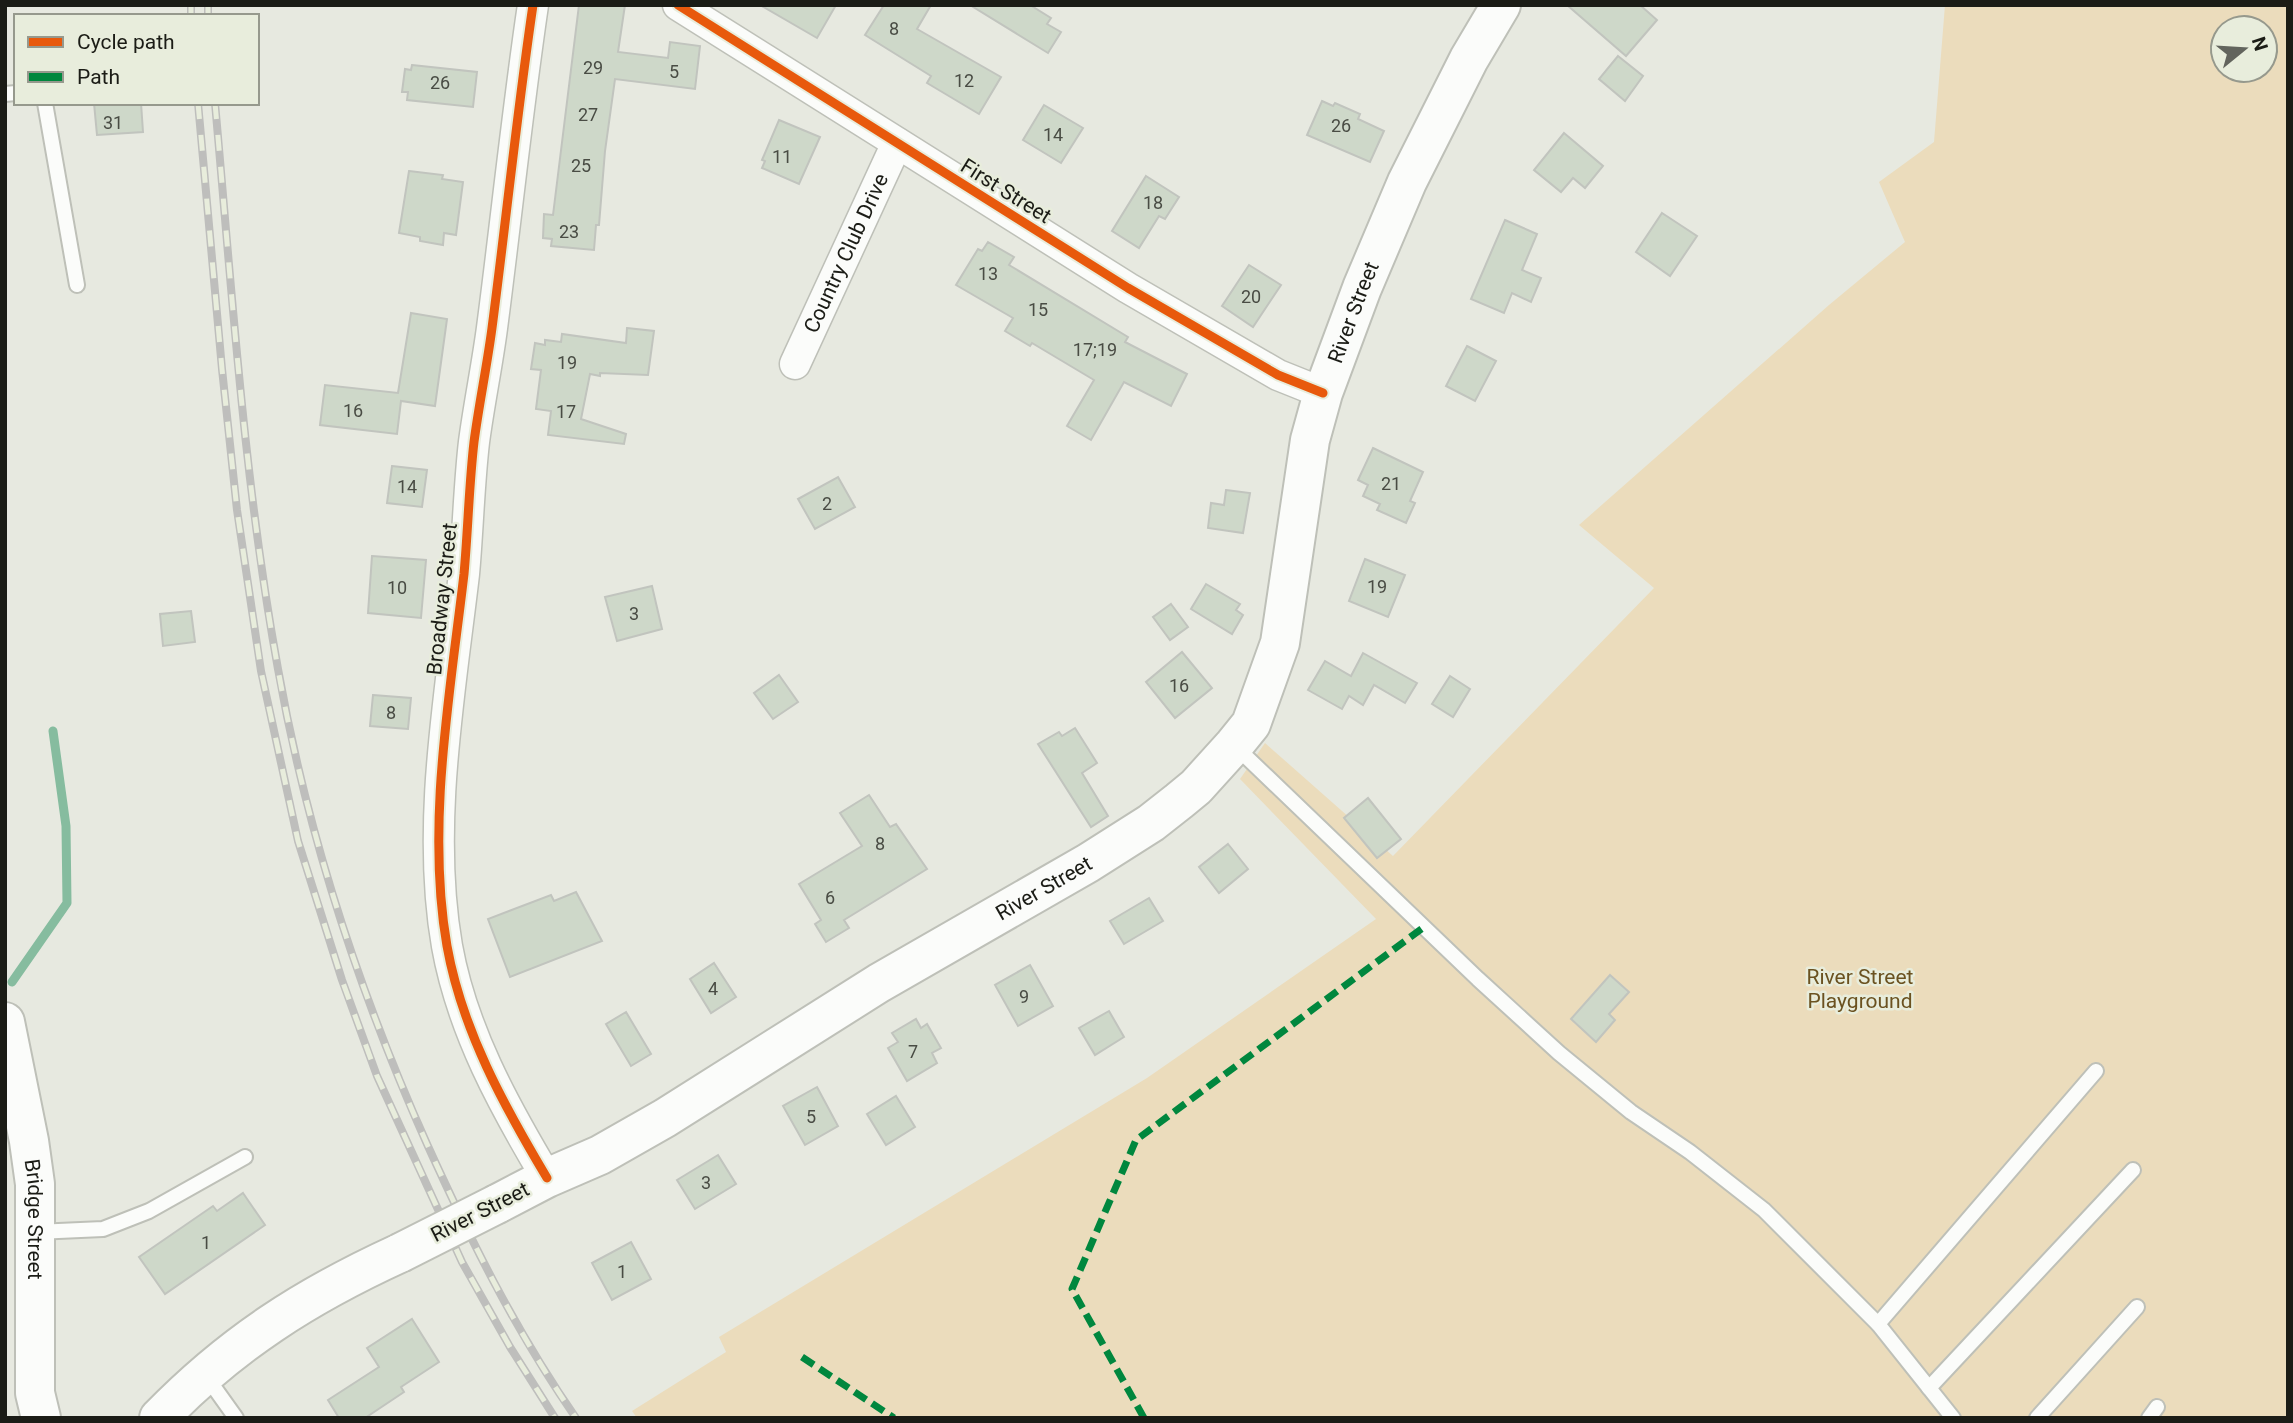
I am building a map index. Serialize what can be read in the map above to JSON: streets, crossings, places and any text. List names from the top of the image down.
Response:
{
  "streets": {
    "main road": ["River Street", "Bridge Street"],
    "street": ["First Street", "Country Club Drive", "Broadway Street"]
  },
  "crossings": [
    ["First Street", "Country Club Drive"],
    ["First Street", "River Street"],
    ["River Street", "Broadway Street"]
  ],
  "parks": ["River Street Playground"],
  "house_numbers": [
    "8",
    "29",
    "5",
    "12",
    "26",
    "27",
    "31",
    "26",
    "14",
    "11",
    "25",
    "18",
    "23",
    "13",
    "20",
    "15",
    "17;19",
    "19",
    "16",
    "17",
    "21",
    "14",
    "2",
    "19",
    "10",
    "3",
    "16",
    "8",
    "8",
    "6",
    "4",
    "9",
    "7",
    "5",
    "3",
    "1",
    "1"
  ],
  "legend": ["Cycle path", "Path"],
  "north": "right"
}
